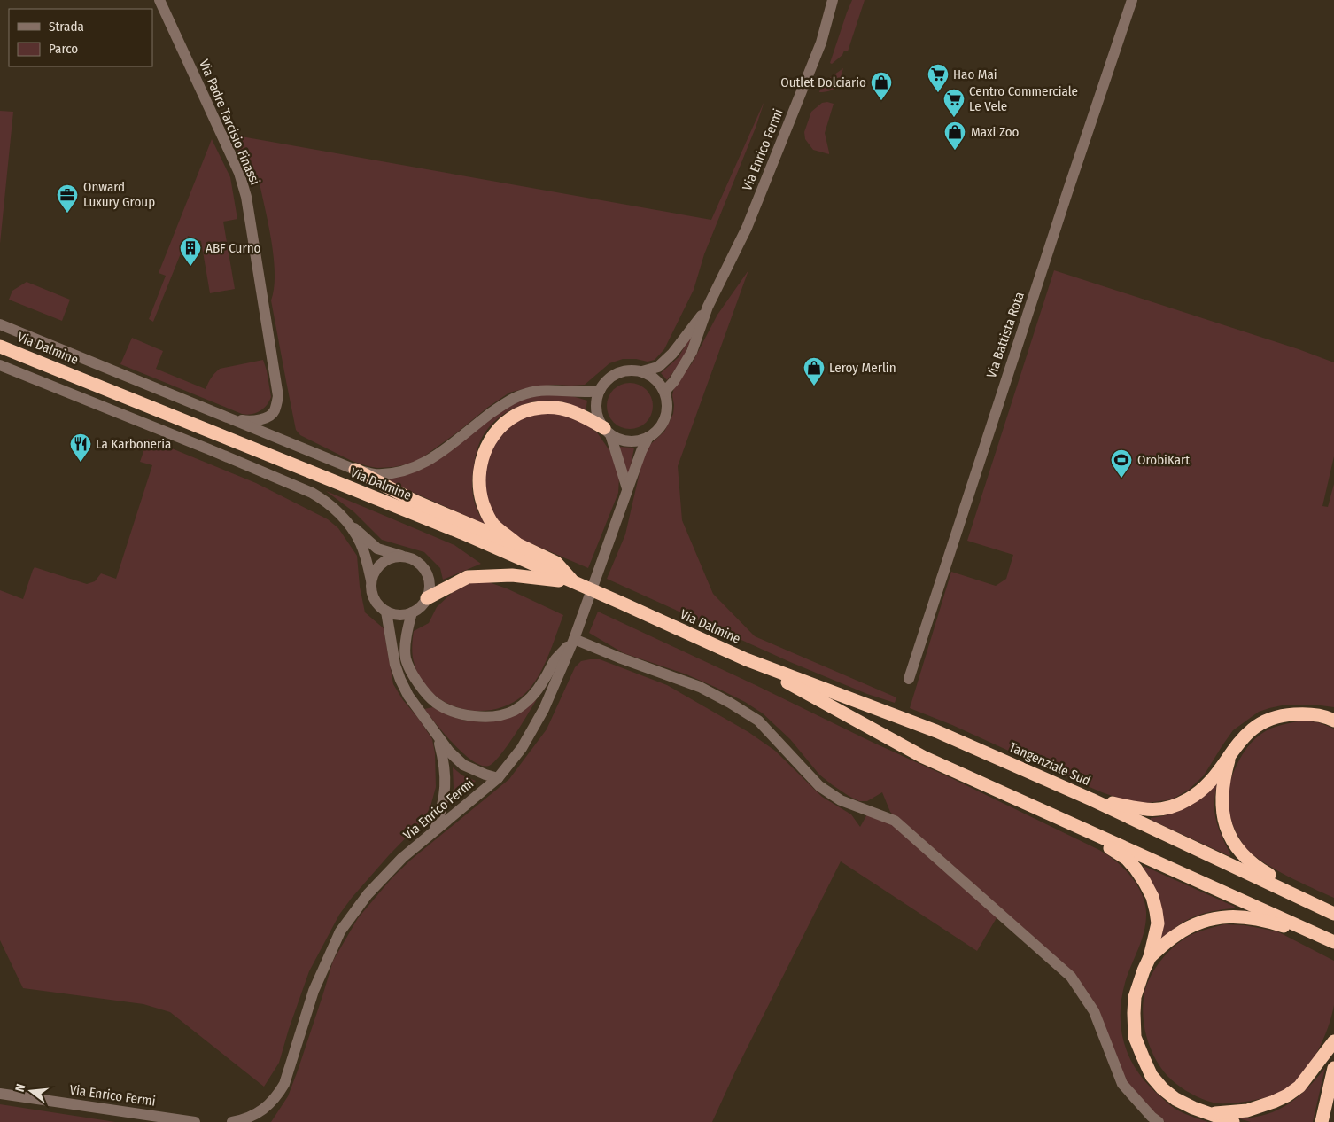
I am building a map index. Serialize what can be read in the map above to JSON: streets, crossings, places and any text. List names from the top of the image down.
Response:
{
  "streets": {
    "highway": ["Via Dalmine", "Tangenziale Sud"],
    "street": ["Via Padre Tarcisio Finassi", "Via Enrico Fermi", "Via Battista Rota"]
  },
  "crossings": [
    ["Via Dalmine", "Tangenziale Sud"]
  ],
  "places": {
    "supermarket": ["Hao Mai", "Centro Commerciale Le Vele"],
    "shop": ["Outlet Dolciario", "Maxi Zoo", "Leroy Merlin"],
    "office": ["Onward Luxury Group"],
    "building": ["ABF Curno"],
    "restaurant": ["La Karboneria"],
    "sports": ["OrobiKart"]
  },
  "legend": ["Strada", "Parco"],
  "north": "left"
}
